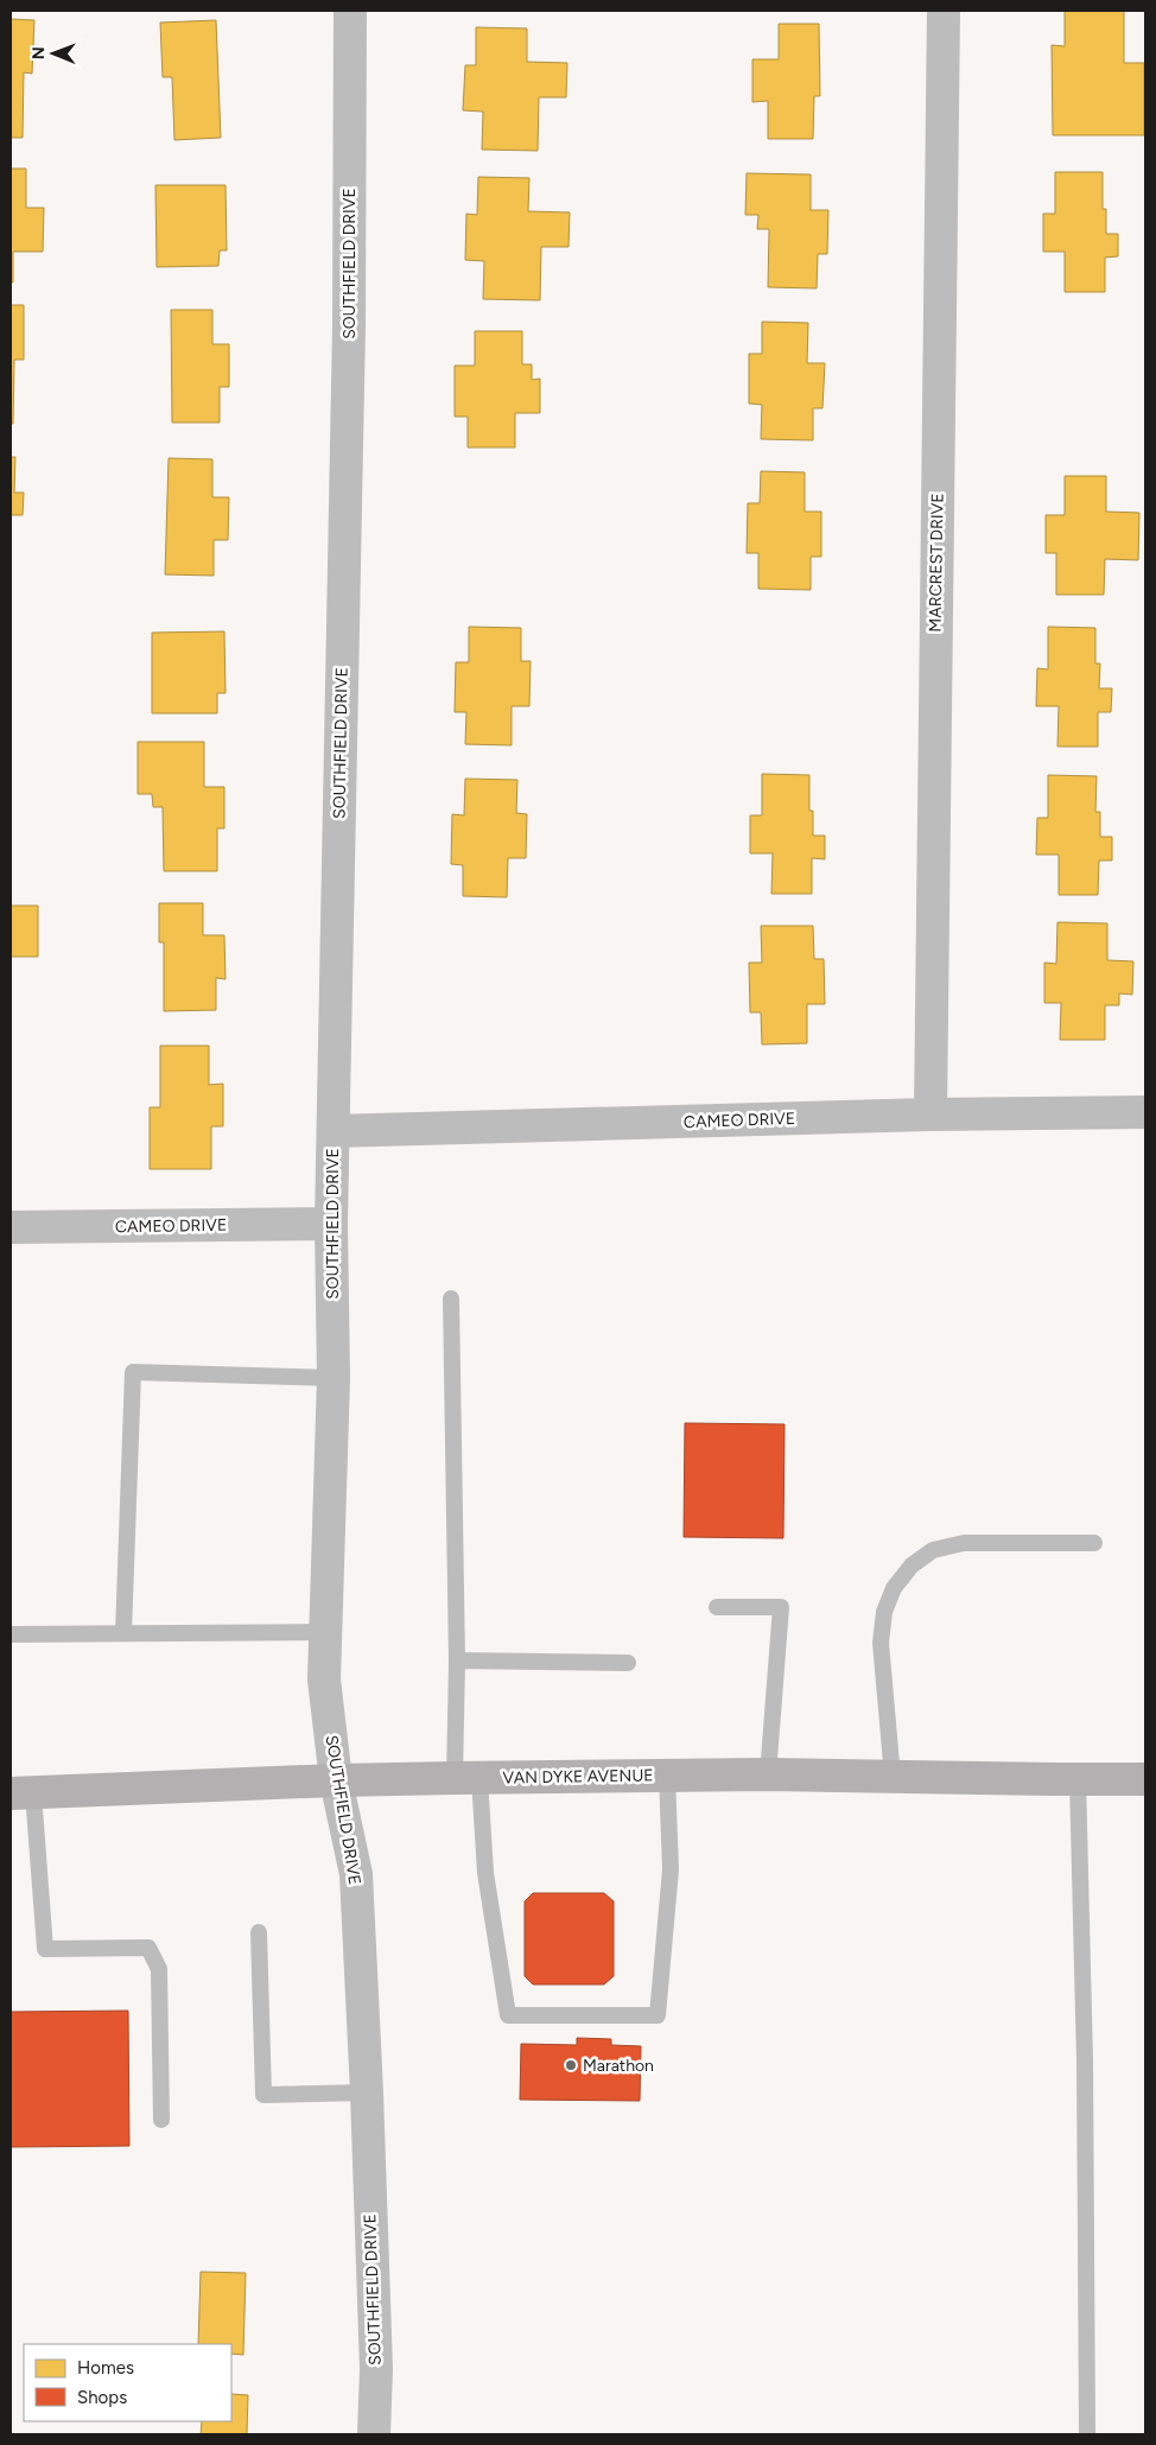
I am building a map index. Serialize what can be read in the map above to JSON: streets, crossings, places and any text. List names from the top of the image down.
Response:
{
  "streets": {
    "main road": ["VAN DYKE AVENUE"],
    "street": ["SOUTHFIELD DRIVE", "MARCREST DRIVE", "CAMEO DRIVE"]
  },
  "crossings": [
    ["SOUTHFIELD DRIVE", "CAMEO DRIVE"],
    ["SOUTHFIELD DRIVE", "VAN DYKE AVENUE"],
    ["MARCREST DRIVE", "CAMEO DRIVE"]
  ],
  "places": ["Marathon"],
  "legend": ["Homes", "Shops"],
  "north": "left"
}
